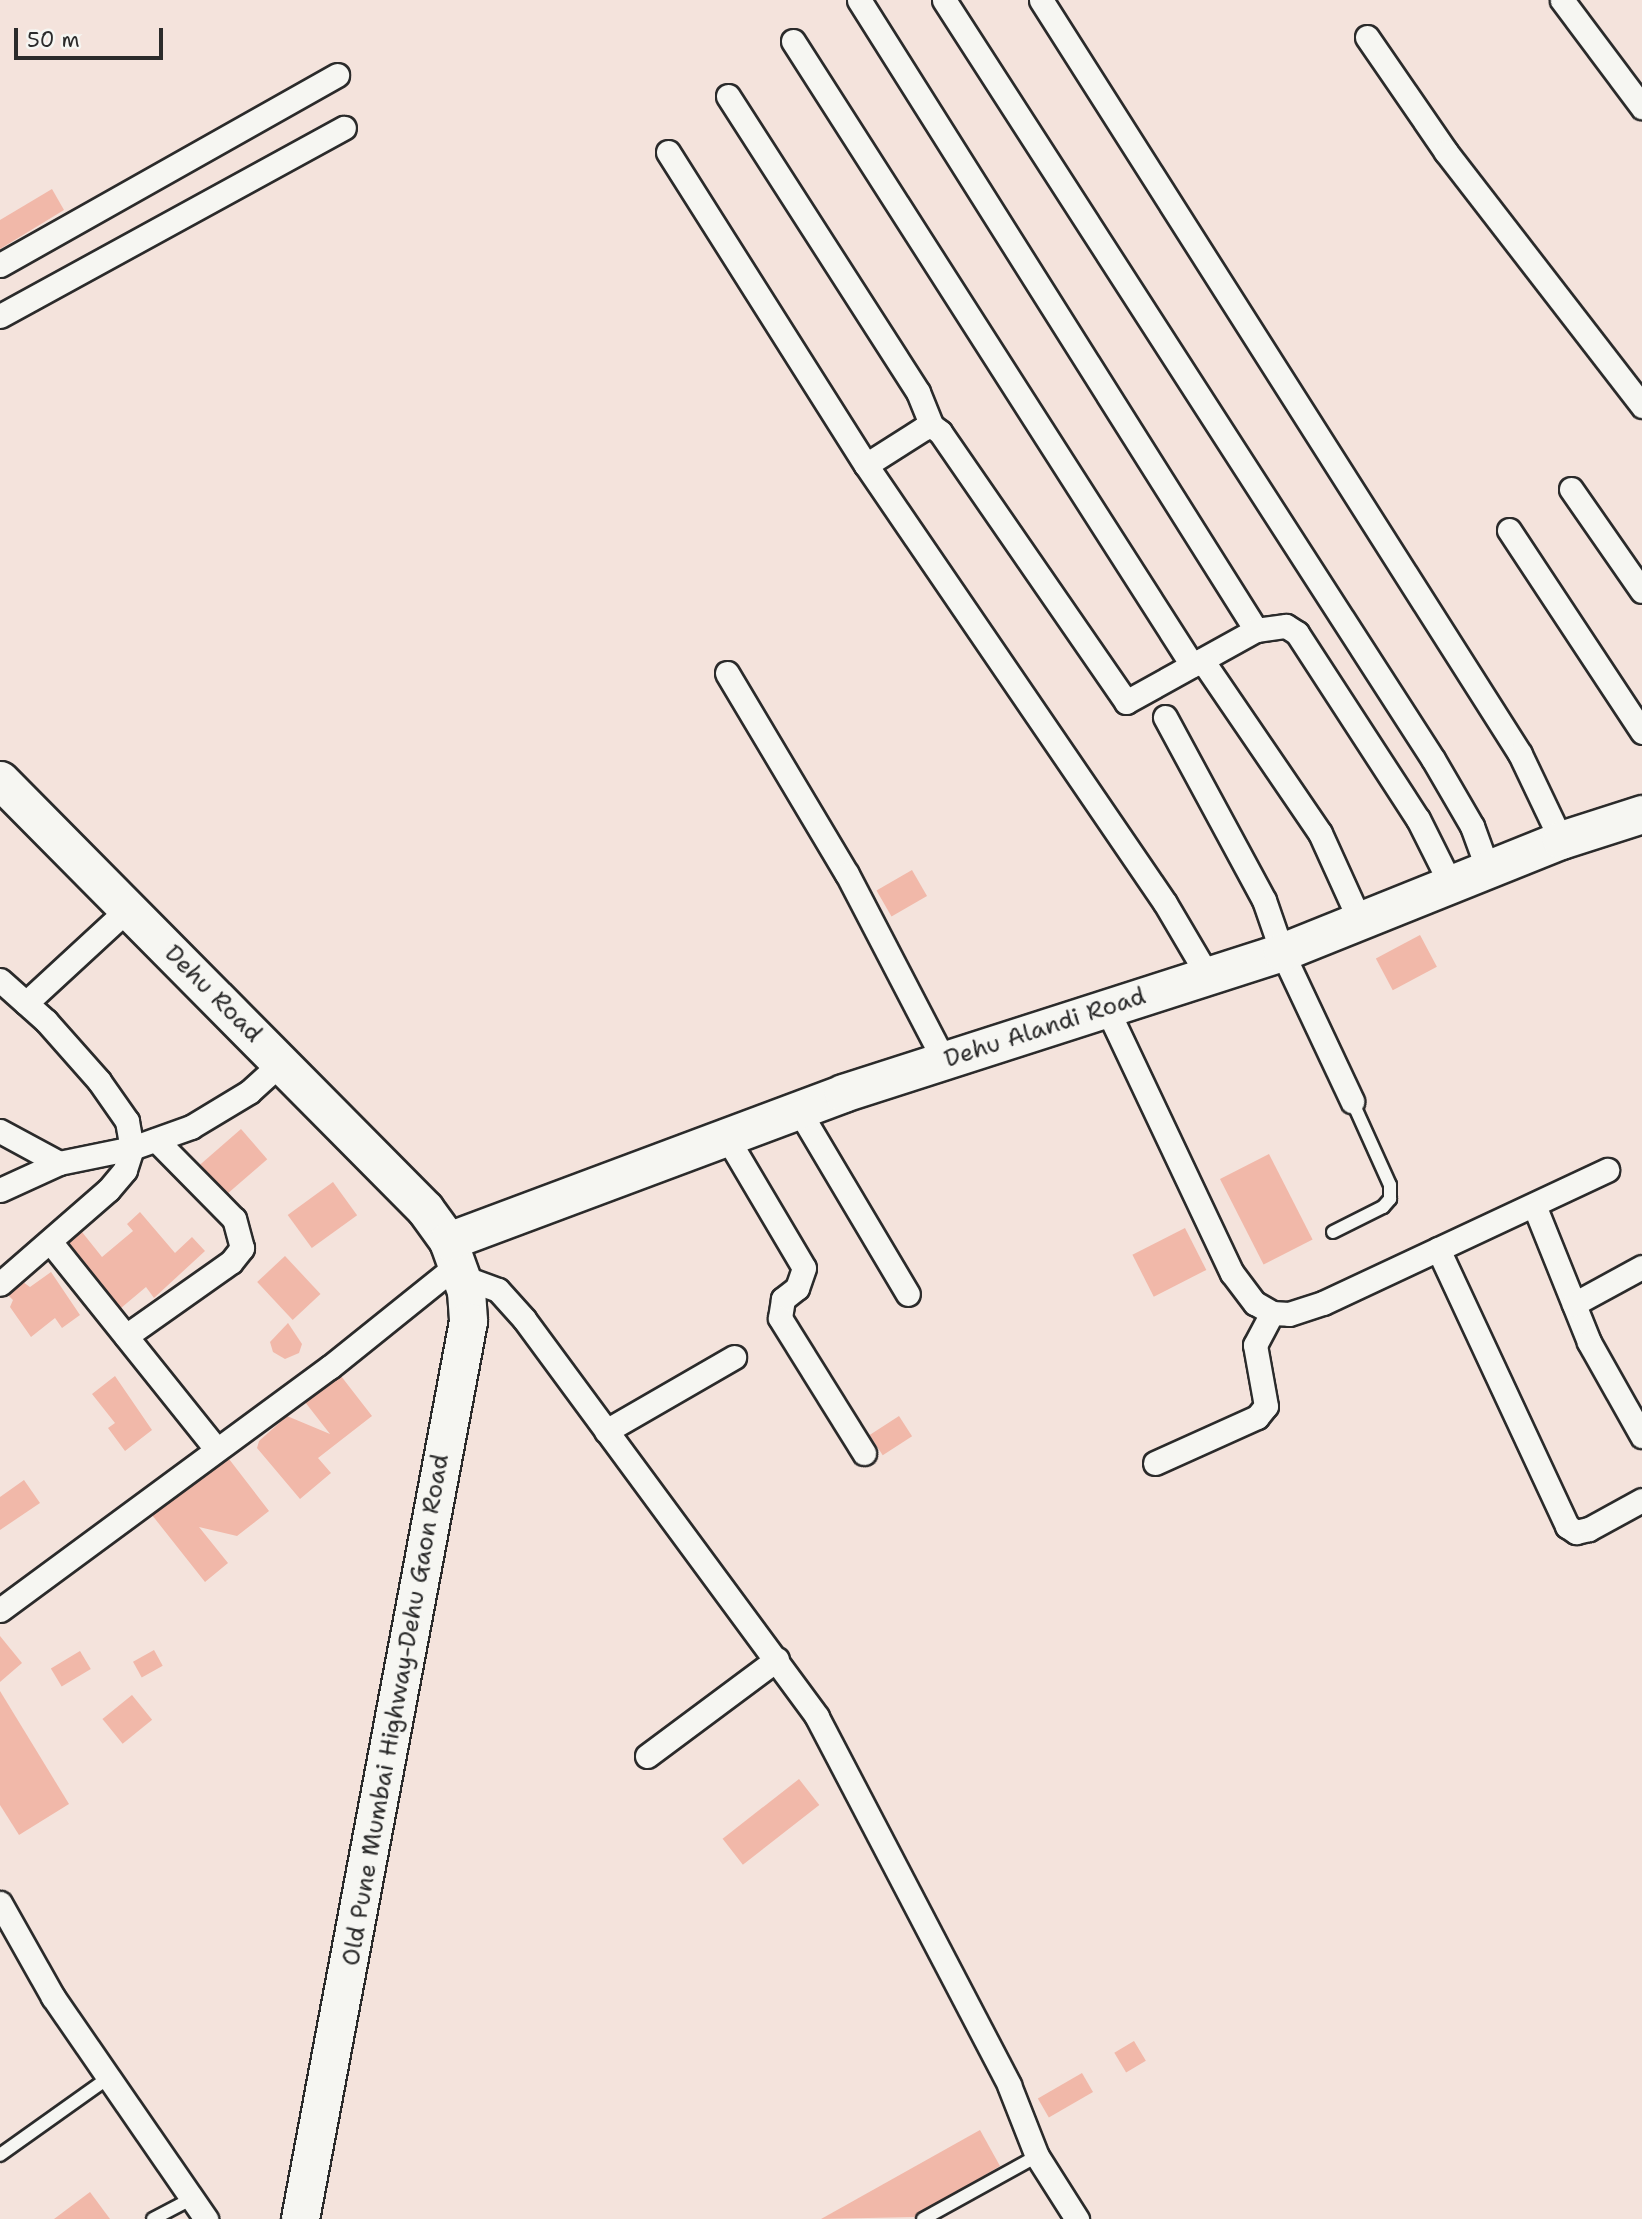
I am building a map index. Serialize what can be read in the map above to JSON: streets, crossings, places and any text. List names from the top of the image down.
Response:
{
  "streets": {
    "main road": ["Dehu Road", "Dehu Alandi Road", "Old Pune Mumbai Highway-Dehu Gaon Road"]
  },
  "crossings": [
    ["Dehu Road", "Old Pune Mumbai Highway-Dehu Gaon Road"],
    ["Dehu Alandi Road", "Old Pune Mumbai Highway-Dehu Gaon Road"]
  ],
  "scale_bar": "50 m"
}
